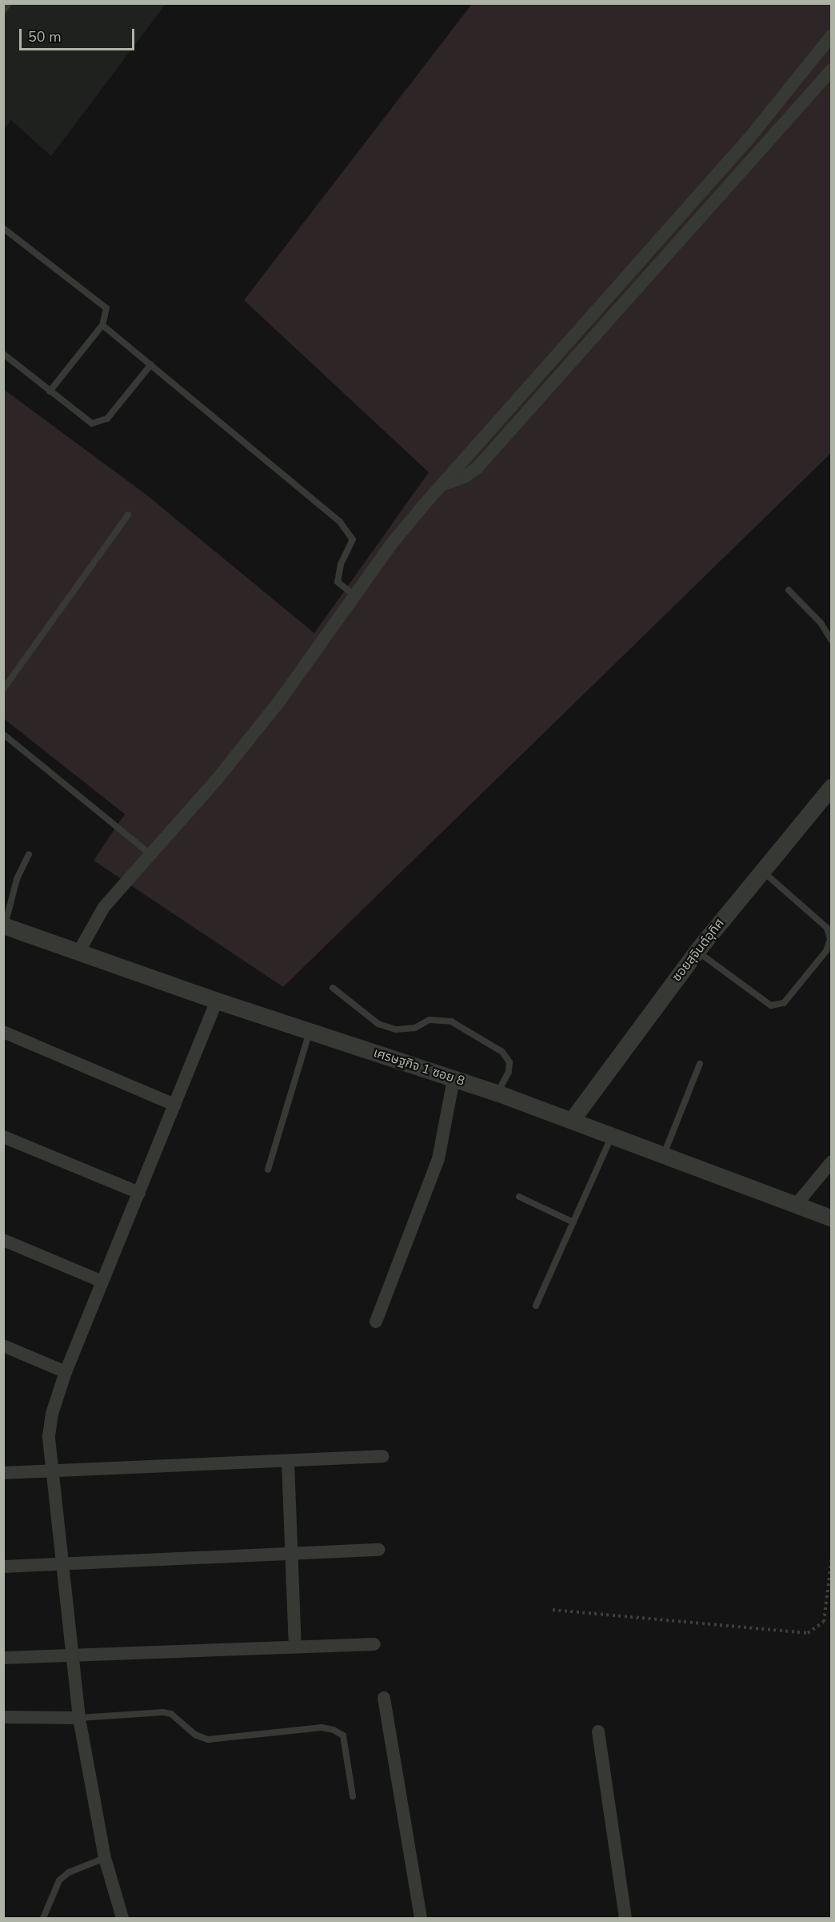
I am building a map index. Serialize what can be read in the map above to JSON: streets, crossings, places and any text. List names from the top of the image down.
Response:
{
  "streets": {
    "street": ["ซอยสุจินต์อุทิศ", "เศรษฐกิจ 1 ซอย 8"]
  },
  "crossings": [
    ["ซอยสุจินต์อุทิศ", "เศรษฐกิจ 1 ซอย 8"]
  ],
  "scale_bar": "50 m"
}
